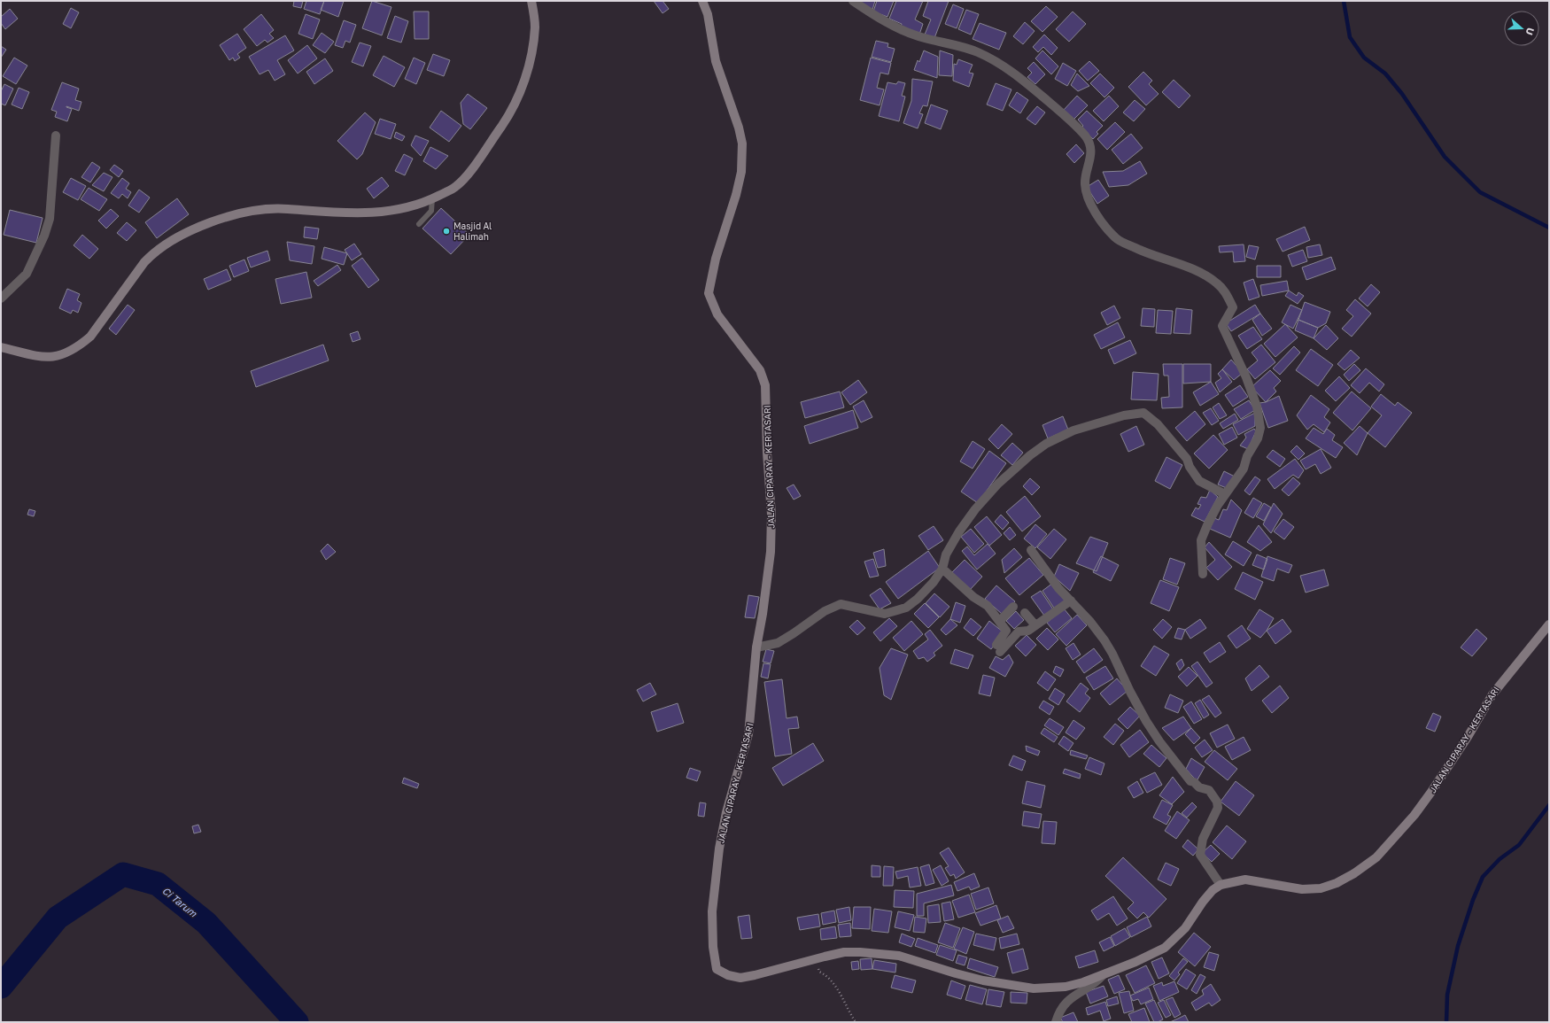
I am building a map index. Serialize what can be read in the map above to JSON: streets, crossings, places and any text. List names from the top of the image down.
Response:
{
  "streets": {
    "main road": ["JALAN CIPARAY - KERTASARI"]
  },
  "water": ["Ci Tarum"],
  "places": ["Masjid Al Halimah"],
  "north": "right"
}
